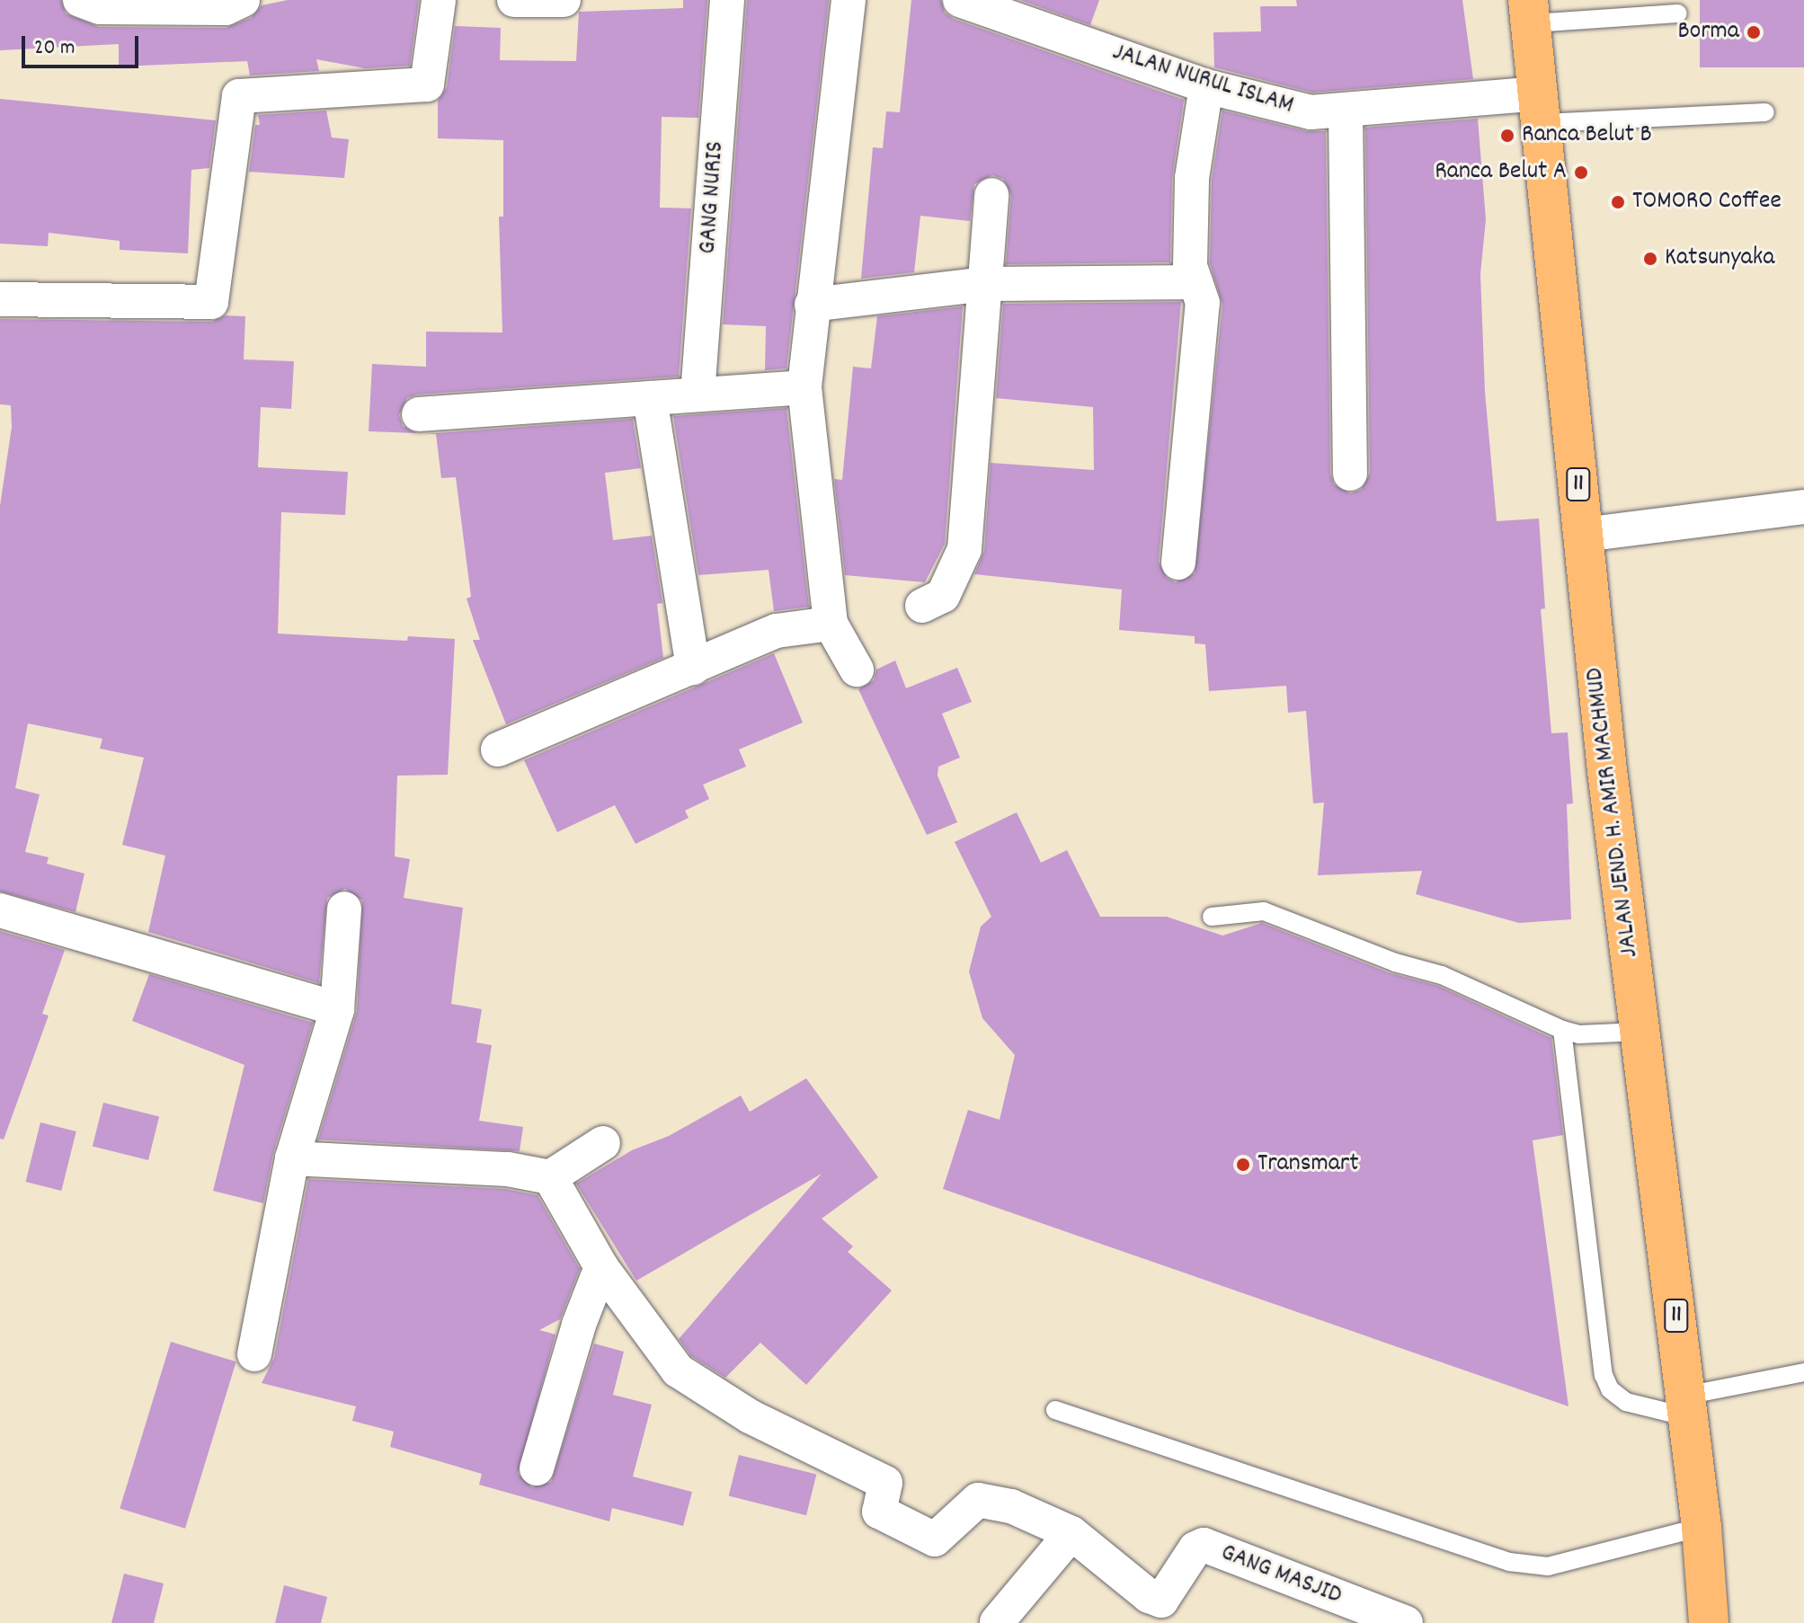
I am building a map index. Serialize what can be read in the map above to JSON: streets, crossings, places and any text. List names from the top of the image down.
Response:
{
  "streets": {
    "highway": ["11", "JALAN JEND. H. AMIR MACHMUD"],
    "street": ["JALAN NURUL ISLAM", "GANG NURIS", "GANG MASJID"]
  },
  "crossings": [
    ["JALAN NURUL ISLAM", "JALAN JEND. H. AMIR MACHMUD"]
  ],
  "places": [
    "Borma",
    "Ranca Belut B",
    "Ranca Belut A",
    "TOMORO Coffee",
    "Katsunyaka",
    "Transmart"
  ],
  "scale_bar": "20 m"
}
